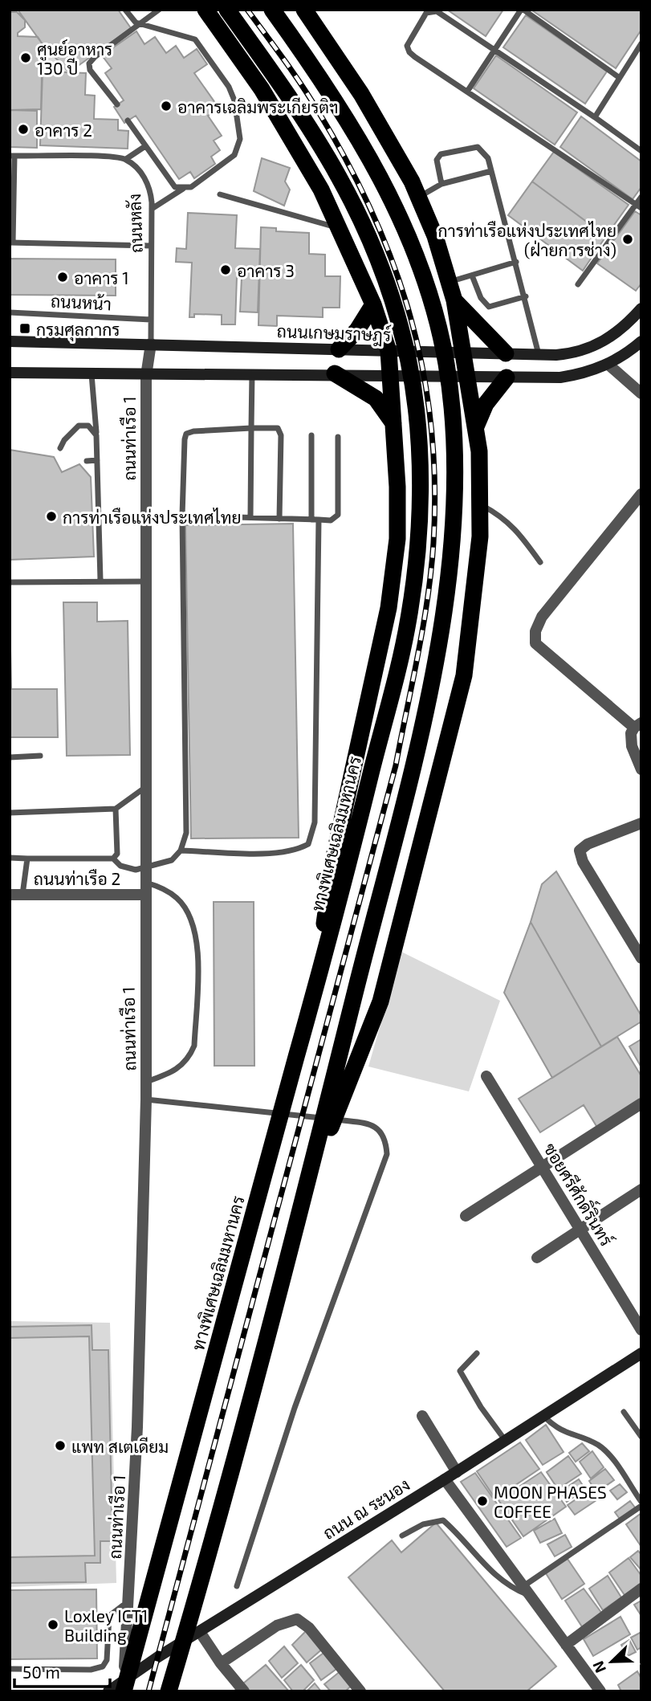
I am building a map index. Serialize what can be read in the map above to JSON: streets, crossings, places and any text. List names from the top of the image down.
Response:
{
  "streets": {
    "highway": ["ทางพิเศษเฉลิมมหานคร"],
    "street": [
      "ถนนเกษมราษฎร์",
      "ถนนท่าเรือ 1",
      "ถนนท่าเรือ 2",
      "ซอยศรีศักดิ์รินทร์",
      "ถนน ณ ระนอง"
    ],
    "lane": ["ถนนหลัง", "ถนนหน้า"]
  },
  "crossings": [
    ["ถนนหลัง", "ถนนหน้า"],
    ["ถนนหลัง", "ถนนเกษมราษฎร์"],
    ["ถนนหลัง", "ถนนท่าเรือ 1"],
    ["ถนนเกษมราษฎร์", "ถนนท่าเรือ 1"],
    ["ถนนท่าเรือ 1", "ทางพิเศษเฉลิมมหานคร"],
    ["ถนนท่าเรือ 1", "ถนนท่าเรือ 2"],
    ["ถนนท่าเรือ 1", "ถนน ณ ระนอง"],
    ["ทางพิเศษเฉลิมมหานคร", "ถนน ณ ระนอง"]
  ],
  "places": {
    "other": [
      "ศูนย์อาหาร 130 ปี",
      "อาคารเฉลิมพระเกียรติฯ",
      "อาคาร 2",
      "การท่าเรือแห่งประเทศไทย (ฝ่ายการช่าง)",
      "อาคาร 3",
      "อาคาร 1",
      "การท่าเรือแห่งประเทศไทย",
      "แพท สเตเดียม",
      "MOON PHASES COFFEE",
      "Loxley ICT1 Building"
    ],
    "transit": ["กรมศุลกากร"]
  },
  "scale_bar": "50 m",
  "north": "bottom left"
}
